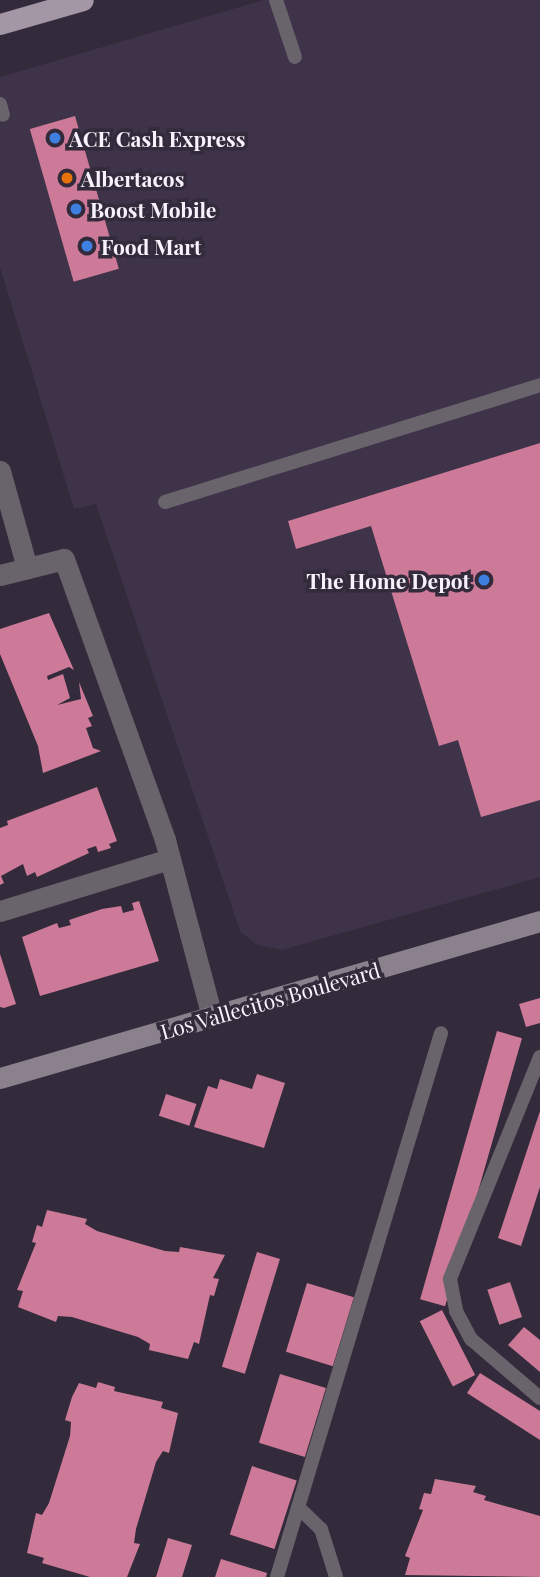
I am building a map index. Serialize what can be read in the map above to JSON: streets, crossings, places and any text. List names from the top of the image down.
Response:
{
  "streets": {
    "street": ["Los Vallecitos Boulevard"]
  },
  "places": [
    "ACE Cash Express",
    "Albertacos",
    "Boost Mobile",
    "Food Mart",
    "The Home Depot"
  ]
}
